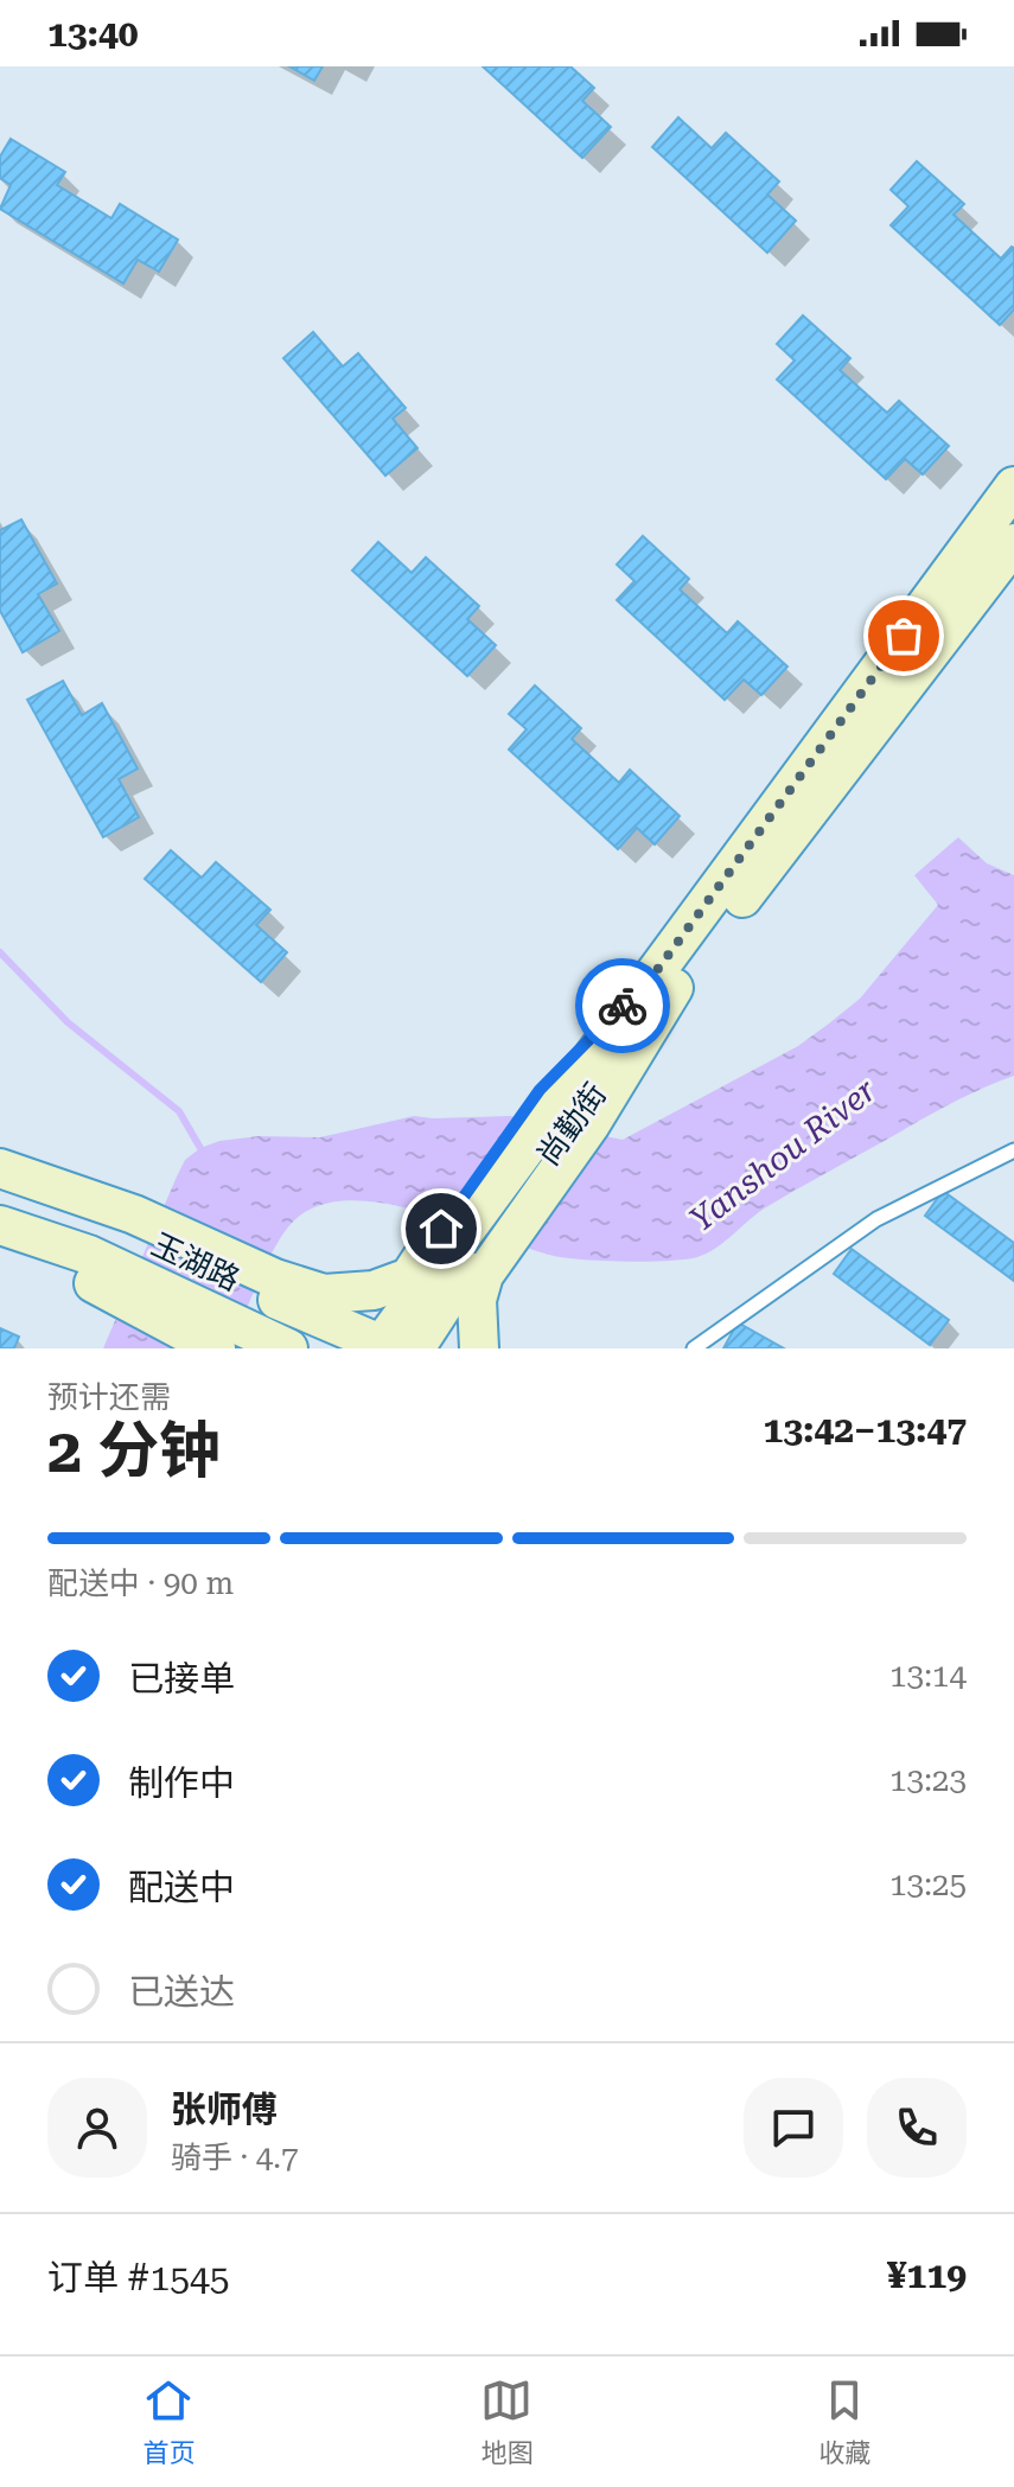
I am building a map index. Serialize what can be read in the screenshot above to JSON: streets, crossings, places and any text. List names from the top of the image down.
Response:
{
  "streets": {
    "street": ["尚勤街", "玉湖路"]
  },
  "crossings": [
    ["尚勤街", "玉湖路"]
  ],
  "water": ["Yanshou River"],
  "page": {
    "status": "13:40",
    "heading": ["2 分钟", "预计还需", "13:42–13:47"],
    "panel": [
      "张师傅",
      "骑手 · 4.7",
      "订单 #1545",
      "¥119"
    ],
    "bar": "配送中 · 90 m",
    "list": [
      ["已接单", "13:14"],
      ["制作中", "13:23"],
      ["配送中", "13:25"],
      "已送达"
    ],
    "tabs": ["首页", "地图", "收藏"]
  }
}
